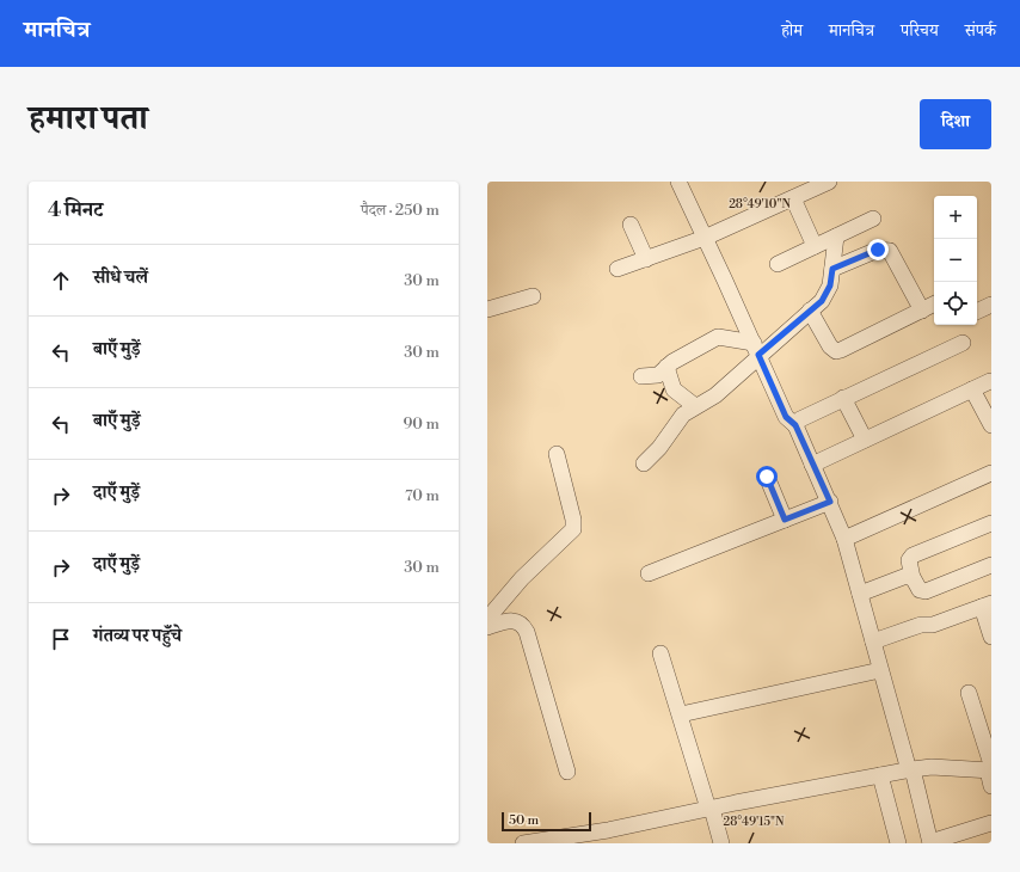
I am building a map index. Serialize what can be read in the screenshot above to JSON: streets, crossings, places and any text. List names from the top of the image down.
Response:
{
  "scale_bar": "50 m",
  "page": {
    "header": "मानचित्र",
    "nav": [
      "होम",
      "मानचित्र",
      "परिचय",
      "संपर्क"
    ],
    "title": "हमारा पता",
    "buttons": "दिशा",
    "heading": ["4 मिनट", "पैदल · 250 m"],
    "map_buttons": ["+", "−"],
    "list": [
      ["सीधे चलें", "30 m"],
      ["बाएँ मुड़ें", "30 m"],
      ["बाएँ मुड़ें", "90 m"],
      ["दाएँ मुड़ें", "70 m"],
      ["दाएँ मुड़ें", "30 m"],
      "गंतव्य पर पहुँचे"
    ],
    "scale": "50 m"
  },
  "coordinates": ["28°49'10\"N", "28°49'15\"N"]
}
